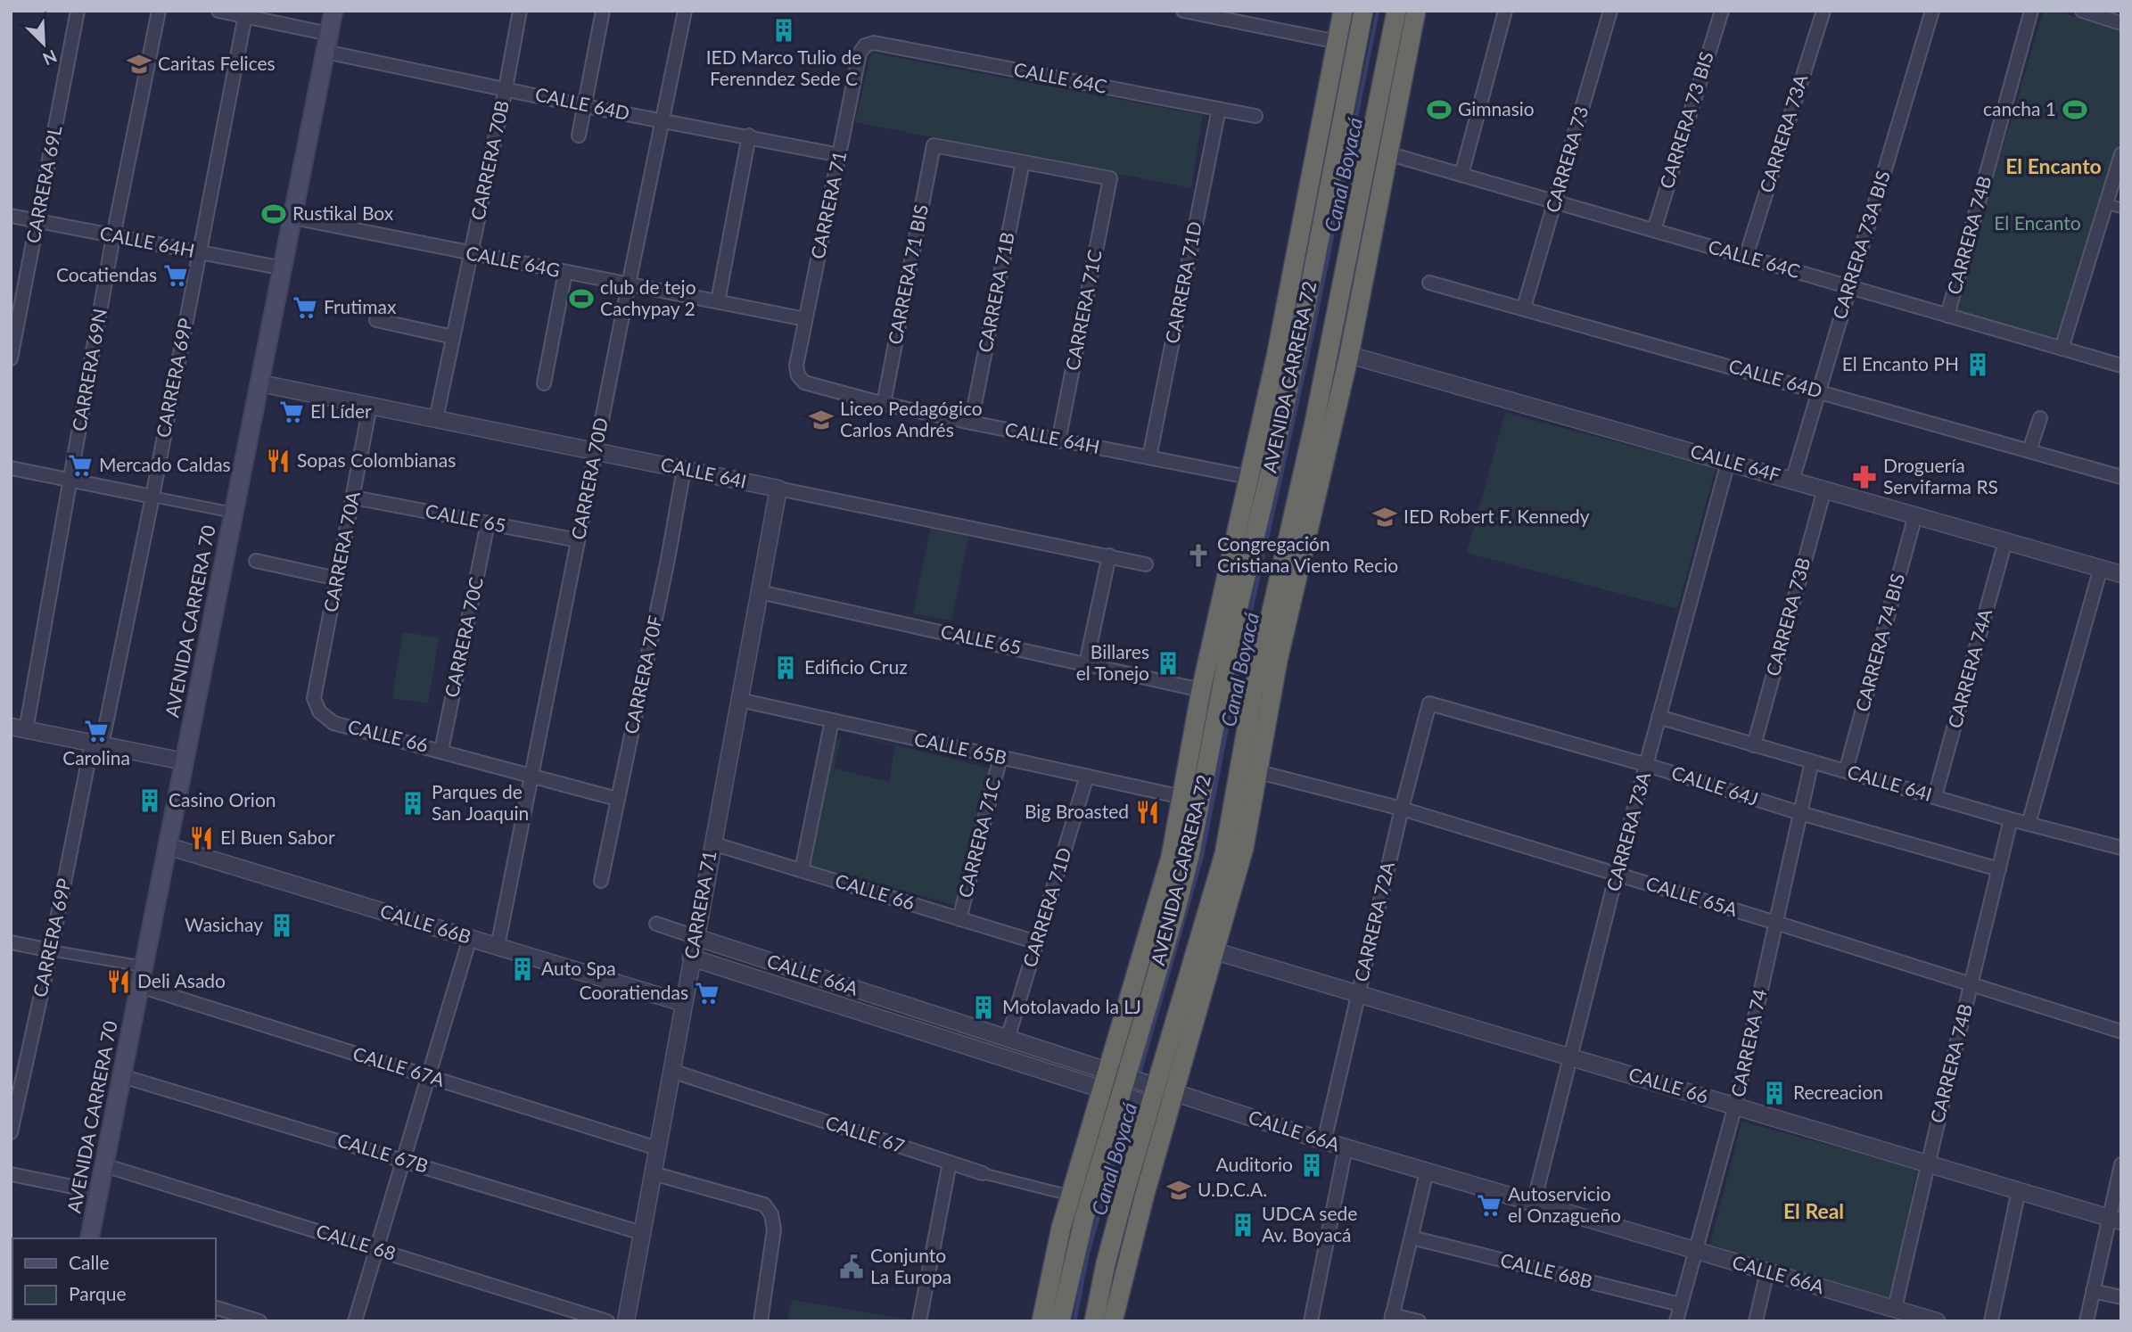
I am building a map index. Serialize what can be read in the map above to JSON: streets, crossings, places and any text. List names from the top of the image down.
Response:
{
  "streets": {
    "highway": ["AVENIDA CARRERA 72"],
    "main road": ["AVENIDA CARRERA 70"],
    "street": [
      "CALLE 64C",
      "CALLE 64D",
      "CARRERA 73 BIS",
      "CARRERA 73A",
      "CARRERA 73",
      "CARRERA 70B",
      "CARRERA 69L",
      "CARRERA 71",
      "CARRERA 74B",
      "CALLE 64H",
      "CARRERA 73A BIS",
      "CALLE 64G",
      "CARRERA 71 BIS",
      "CARRERA 71D",
      "CARRERA 71B",
      "CARRERA 71C",
      "CARRERA 69N",
      "CARRERA 69P",
      "CALLE 64F",
      "CALLE 64I",
      "CARRERA 70D",
      "CALLE 65",
      "CARRERA 70A",
      "CARRERA 73B",
      "CARRERA 70C",
      "CARRERA 74 BIS",
      "CARRERA 74A",
      "CARRERA 70F",
      "CALLE 66",
      "CALLE 65B",
      "CALLE 64J",
      "CALLE 65A",
      "CARRERA 72A",
      "CALLE 66B",
      "CALLE 66A",
      "CARRERA 74",
      "CALLE 67A",
      "CALLE 67",
      "CALLE 67B",
      "CALLE 68",
      "CALLE 68B"
    ]
  },
  "crossings": [
    ["CALLE 64C", "CARRERA 73 BIS"],
    ["CALLE 64C", "CARRERA 73A"],
    ["CALLE 64C", "CARRERA 73"],
    ["CALLE 64C", "CARRERA 71"],
    ["CALLE 64C", "CARRERA 74B"],
    ["CALLE 64C", "CARRERA 73A BIS"],
    ["CALLE 64C", "CARRERA 71D"],
    ["CALLE 64C", "AVENIDA CARRERA 72"],
    ["CALLE 64D", "CARRERA 73"],
    ["CALLE 64D", "CARRERA 70B"],
    ["CALLE 64D", "CARRERA 71"],
    ["CALLE 64D", "CARRERA 73A BIS"],
    ["CALLE 64D", "CARRERA 70D"],
    ["CALLE 64D", "AVENIDA CARRERA 70"],
    ["CARRERA 73A", "CALLE 64F"],
    ["CARRERA 73A", "CALLE 64I"],
    ["CARRERA 73A", "CALLE 66"],
    ["CARRERA 73A", "CALLE 64J"],
    ["CARRERA 73A", "CALLE 65A"],
    ["CARRERA 73A", "CALLE 66A"],
    ["CARRERA 70B", "CALLE 64G"],
    ["CARRERA 70B", "CALLE 64I"],
    ["CARRERA 69L", "CALLE 64H"],
    ["CARRERA 71", "CALLE 64H"],
    ["CARRERA 71", "CALLE 64G"],
    ["CARRERA 71", "CALLE 64I"],
    ["CARRERA 71", "CALLE 65"],
    ["CARRERA 71", "CALLE 66"],
    ["CARRERA 71", "CALLE 65B"],
    ["CARRERA 71", "CALLE 66B"],
    ["CARRERA 71", "CALLE 66A"],
    ["CARRERA 71", "CALLE 67A"],
    ["CARRERA 71", "CALLE 67"],
    ["CARRERA 71", "CALLE 67B"],
    ["CARRERA 74B", "CALLE 64I"],
    ["CARRERA 74B", "CALLE 66"],
    ["CARRERA 74B", "CALLE 64J"],
    ["CARRERA 74B", "CALLE 65A"],
    ["CARRERA 74B", "CALLE 66A"],
    ["CALLE 64H", "CARRERA 71 BIS"],
    ["CALLE 64H", "CARRERA 71D"],
    ["CALLE 64H", "CARRERA 71B"],
    ["CALLE 64H", "CARRERA 71C"],
    ["CALLE 64H", "CARRERA 69N"],
    ["CALLE 64H", "AVENIDA CARRERA 72"],
    ["CALLE 64H", "CARRERA 69P"],
    ["CALLE 64H", "AVENIDA CARRERA 70"],
    ["CARRERA 73A BIS", "CALLE 64F"],
    ["CALLE 64G", "CARRERA 70D"],
    ["CALLE 64G", "AVENIDA CARRERA 70"],
    ["CARRERA 71 BIS", "CARRERA 71B"],
    ["CARRERA 71 BIS", "CARRERA 71C"],
    ["CARRERA 71D", "CALLE 66"],
    ["CARRERA 71D", "CALLE 65B"],
    ["CARRERA 71D", "CALLE 66A"],
    ["CARRERA 71B", "CARRERA 71C"],
    ["CARRERA 71C", "CALLE 66"],
    ["CARRERA 71C", "CALLE 65B"],
    ["AVENIDA CARRERA 72", "CALLE 64F"],
    ["AVENIDA CARRERA 72", "CALLE 65"],
    ["AVENIDA CARRERA 72", "CALLE 66"],
    ["AVENIDA CARRERA 72", "CALLE 65B"],
    ["AVENIDA CARRERA 72", "CALLE 65A"],
    ["AVENIDA CARRERA 72", "CALLE 66A"],
    ["CALLE 64F", "CARRERA 73B"],
    ["CALLE 64F", "CARRERA 74 BIS"],
    ["CALLE 64F", "CARRERA 74A"],
    ["CALLE 64I", "CARRERA 70D"],
    ["CALLE 64I", "CARRERA 70A"],
    ["CALLE 64I", "CARRERA 73B"],
    ["CALLE 64I", "AVENIDA CARRERA 70"],
    ["CALLE 64I", "CARRERA 74 BIS"],
    ["CALLE 64I", "CARRERA 74A"],
    ["CALLE 64I", "CARRERA 70F"],
    ["CALLE 64I", "CARRERA 74"],
    ["CARRERA 70D", "CALLE 65"],
    ["CARRERA 70D", "CALLE 66"],
    ["CARRERA 70D", "CALLE 66B"],
    ["CALLE 65", "CARRERA 70A"],
    ["CALLE 65", "CARRERA 70C"],
    ["CARRERA 70A", "CALLE 66"],
    ["AVENIDA CARRERA 70", "CALLE 66B"],
    ["AVENIDA CARRERA 70", "CALLE 67A"],
    ["AVENIDA CARRERA 70", "CALLE 67B"],
    ["AVENIDA CARRERA 70", "CALLE 68"],
    ["CARRERA 70C", "CALLE 66"],
    ["CARRERA 70F", "CALLE 66"],
    ["CALLE 66", "CARRERA 72A"],
    ["CALLE 66", "CARRERA 74"],
    ["CALLE 64J", "CARRERA 72A"],
    ["CALLE 64J", "CARRERA 74"],
    ["CALLE 65A", "CARRERA 72A"],
    ["CALLE 65A", "CARRERA 74"],
    ["CARRERA 72A", "CALLE 66A"],
    ["CALLE 66A", "CARRERA 74"],
    ["CARRERA 74", "CALLE 68B"]
  ],
  "districts": ["El Encanto", "El Real"],
  "water": ["Canal Boyacá"],
  "parks": ["El Encanto"],
  "places": {
    "building": [
      "IED Marco Tulio de Ferenndez Sede C",
      "El Encanto PH",
      "Billares el Tonejo",
      "Edificio Cruz",
      "Casino Orion",
      "Parques de San Joaquin",
      "Wasichay",
      "Auto Spa",
      "Motolavado la LJ",
      "Recreacion",
      "Auditorio",
      "UDCA sede Av. Boyacá"
    ],
    "school or university": [
      "Caritas Felices",
      "Liceo Pedagógico Carlos Andrés",
      "IED Robert F. Kennedy",
      "U.D.C.A."
    ],
    "sports": [
      "Gimnasio",
      "cancha 1",
      "Rustikal Box",
      "club de tejo Cachypay 2"
    ],
    "supermarket": [
      "Cocatiendas",
      "Frutimax",
      "El Líder",
      "Mercado Caldas",
      "Carolina",
      "Cooratiendas",
      "Autoservicio el Onzagueño"
    ],
    "restaurant": [
      "Sopas Colombianas",
      "Big Broasted",
      "El Buen Sabor",
      "Deli Asado"
    ],
    "pharmacy": ["Droguería Servifarma RS"],
    "church": ["Congregación Cristiana Viento Recio"],
    "public building": ["Conjunto La Europa"]
  },
  "legend": ["Calle", "Parque"],
  "north": "bottom right"
}
